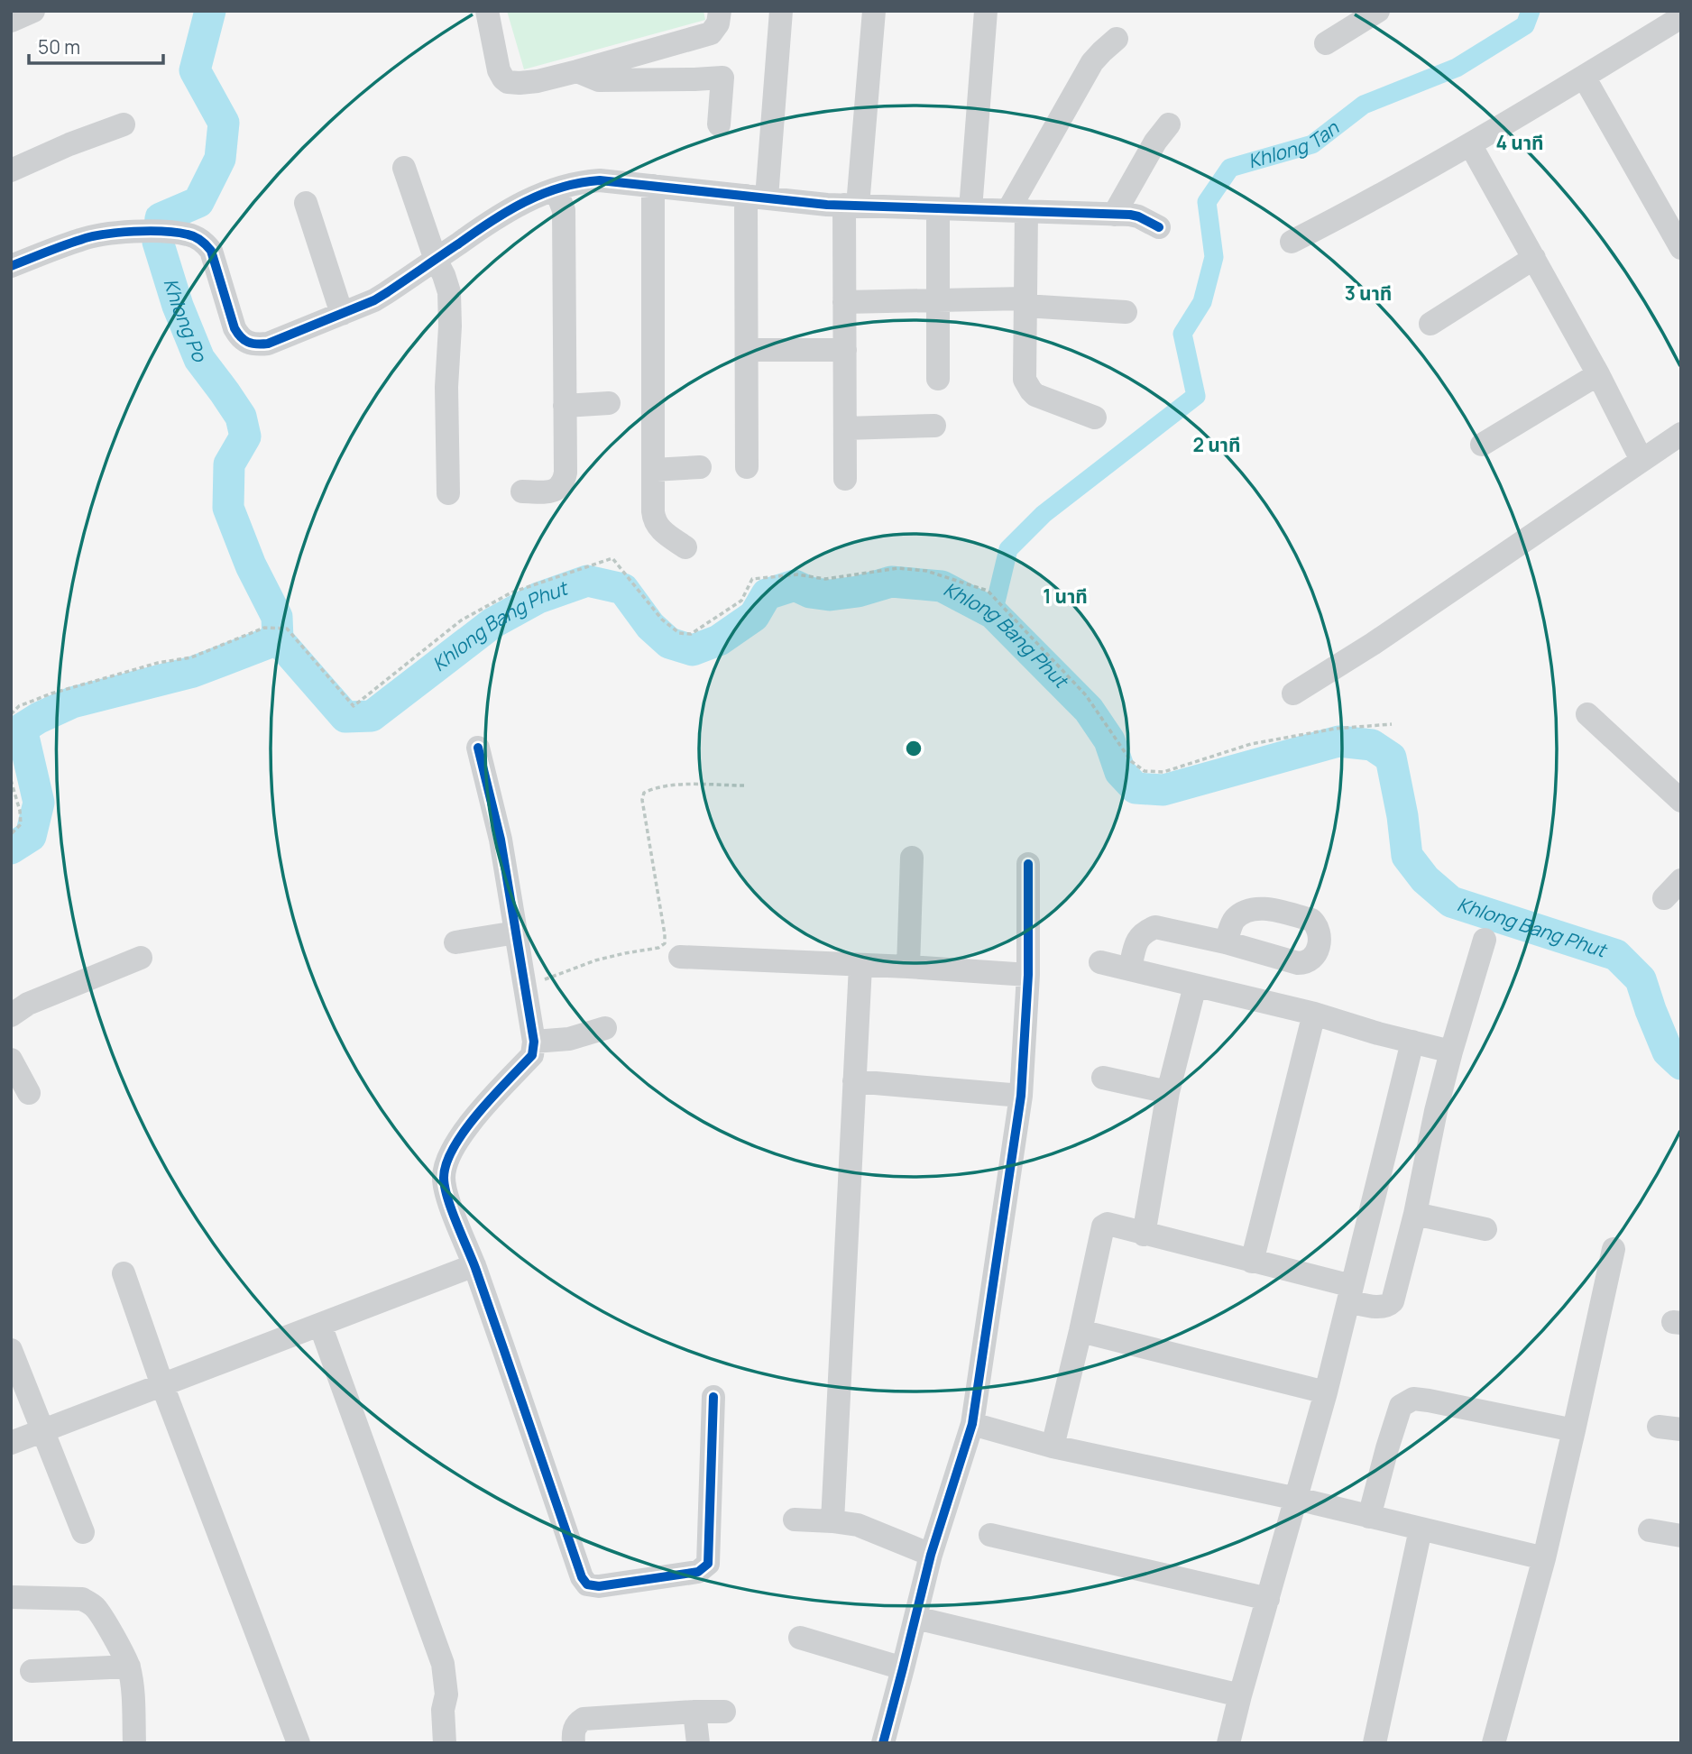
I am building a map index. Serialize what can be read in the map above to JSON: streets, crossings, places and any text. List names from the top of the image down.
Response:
{
  "water": ["Khlong Tan", "Khlong Po", "Khlong Bang Phut"],
  "scale_bar": "50 m",
  "rings": [
    "4 นาที",
    "3 นาที",
    "2 นาที",
    "1 นาที"
  ]
}
